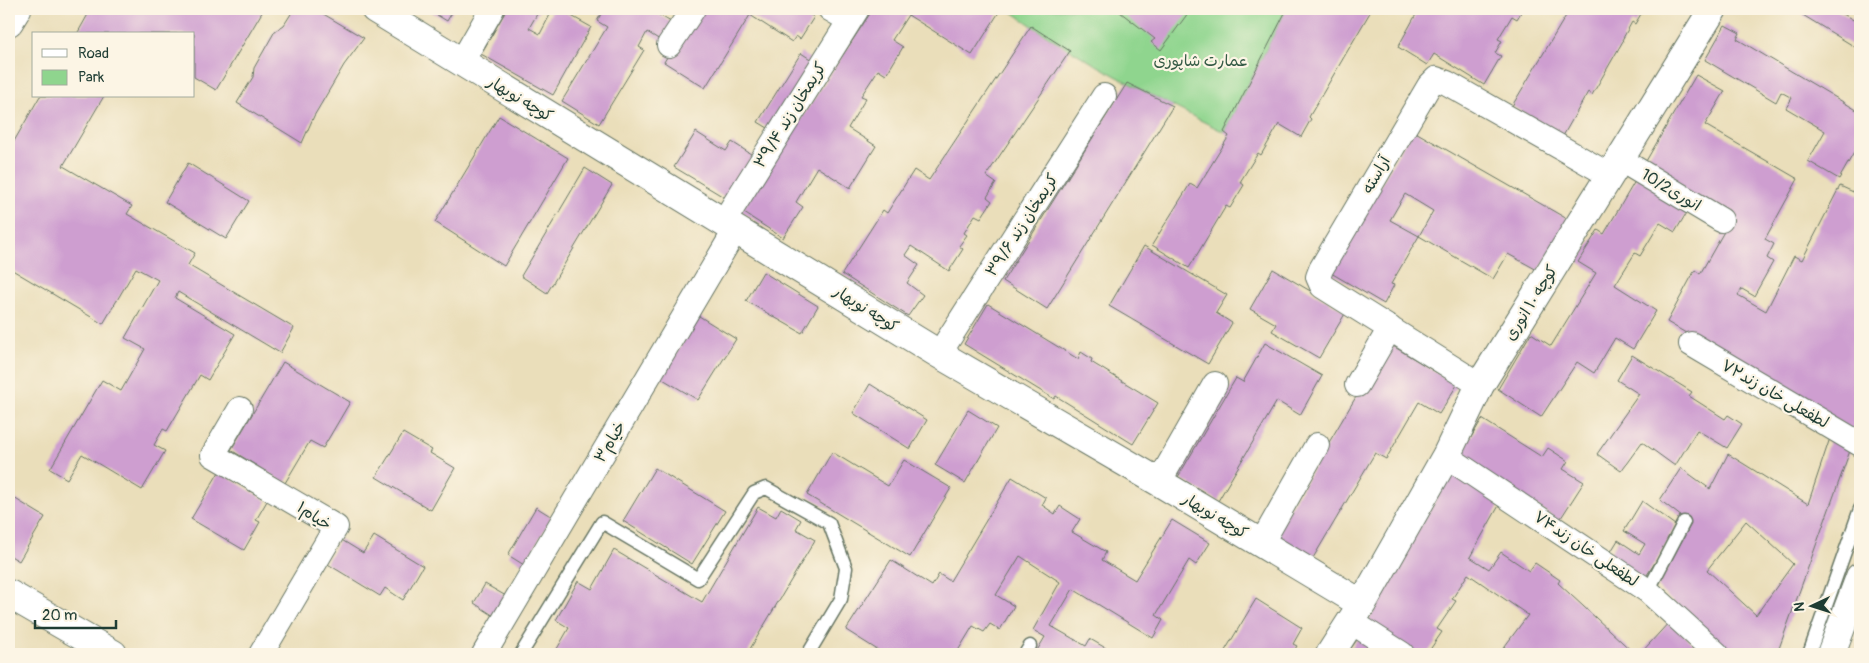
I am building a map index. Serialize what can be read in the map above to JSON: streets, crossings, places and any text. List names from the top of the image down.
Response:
{
  "streets": {
    "street": [
      "کوچه نوبهار",
      "کریمخان زند ۳۹/۴",
      "آراسته",
      "انوری10/2",
      "کریمخان زند ۳۹/۶",
      "کوچه ۱۰ انوری",
      "لطفعلی خان زند۷۲",
      "خیام۳",
      "۱خیام",
      "لطفعلی خان زند۷۴"
    ]
  },
  "crossings": [
    ["کوچه نوبهار", "کریمخان زند ۳۹/۴"],
    ["کوچه نوبهار", "کریمخان زند ۳۹/۶"],
    ["کوچه نوبهار", "کوچه ۱۰ انوری"],
    ["کوچه نوبهار", "خیام۳"],
    ["کریمخان زند ۳۹/۴", "خیام۳"],
    ["آراسته", "انوری10/2"],
    ["آراسته", "کوچه ۱۰ انوری"],
    ["انوری10/2", "کوچه ۱۰ انوری"],
    ["کوچه ۱۰ انوری", "لطفعلی خان زند۷۴"]
  ],
  "parks": ["عمارت شاپوری"],
  "legend": ["Road", "Park"],
  "scale_bar": "20 m",
  "north": "left"
}
